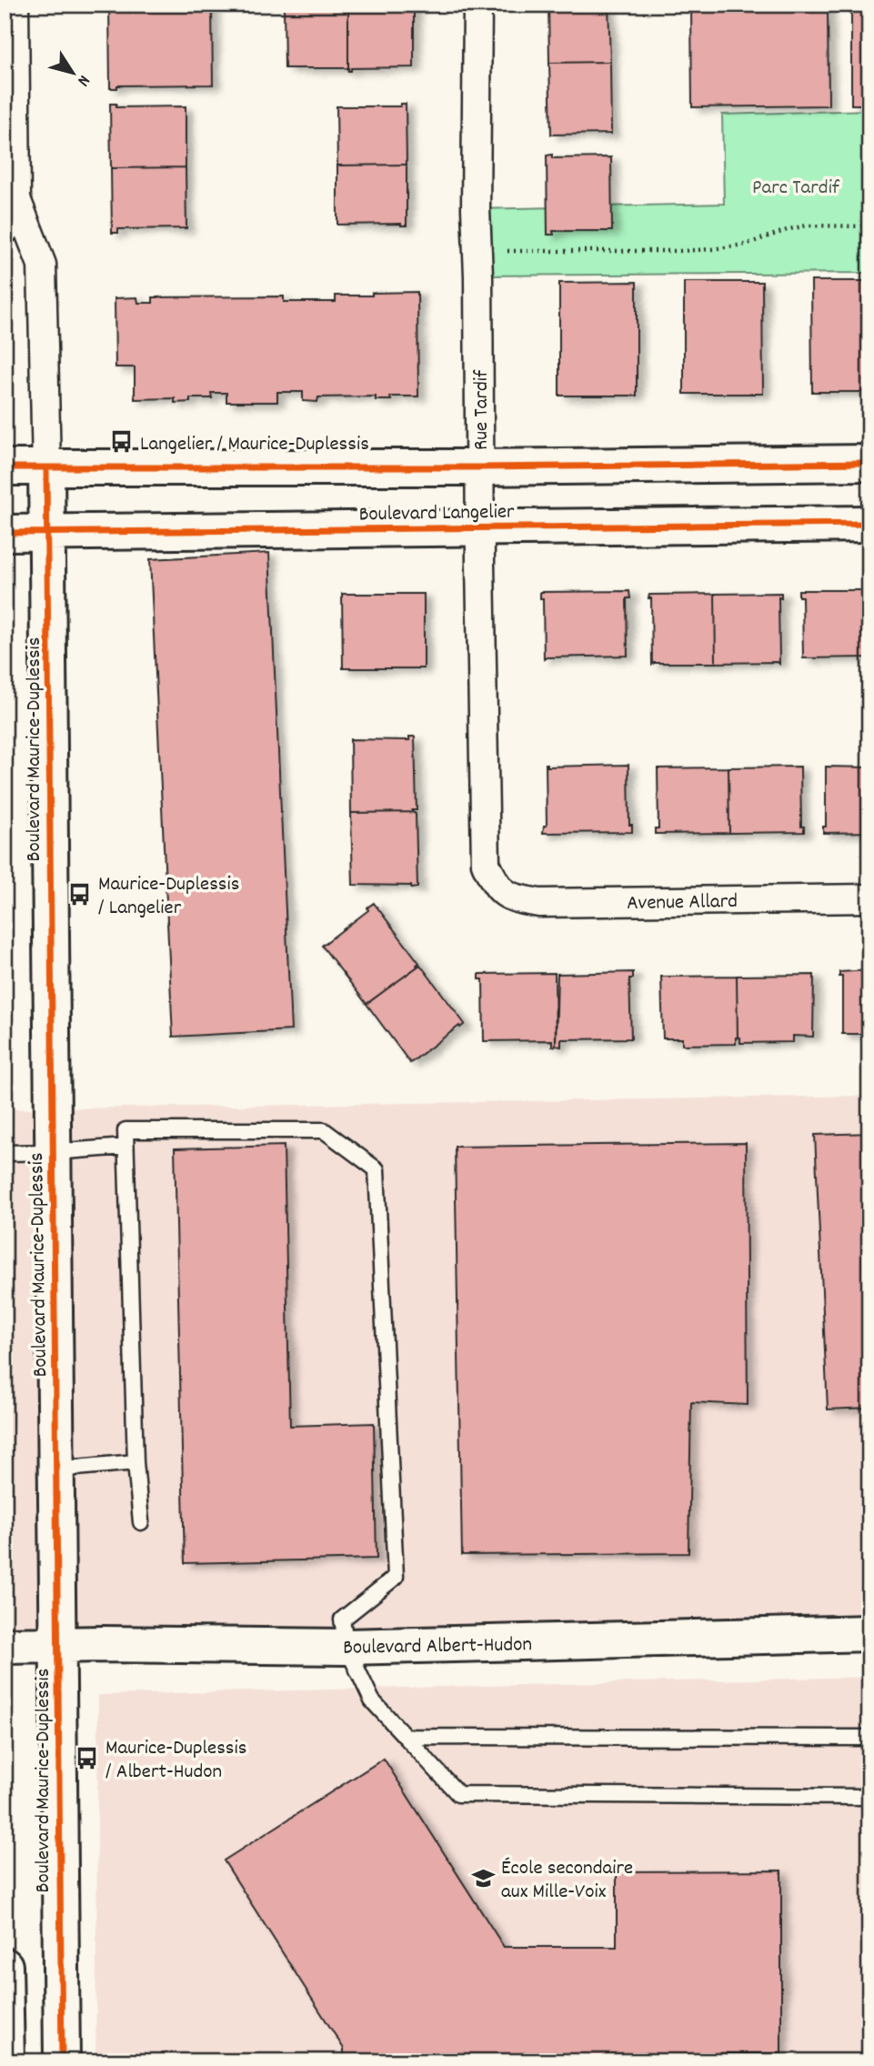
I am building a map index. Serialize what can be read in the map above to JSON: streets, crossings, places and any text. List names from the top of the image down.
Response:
{
  "streets": {
    "street": [
      "Rue Tardif",
      "Boulevard Langelier",
      "Boulevard Maurice-Duplessis",
      "Avenue Allard",
      "Boulevard Albert-Hudon"
    ]
  },
  "crossings": [
    ["Rue Tardif", "Boulevard Langelier"],
    ["Rue Tardif", "Avenue Allard"],
    ["Boulevard Langelier", "Boulevard Maurice-Duplessis"],
    ["Boulevard Maurice-Duplessis", "Boulevard Albert-Hudon"]
  ],
  "parks": ["Parc Tardif"],
  "places": {
    "bus stop": ["Langelier / Maurice-Duplessis", "Maurice-Duplessis / Langelier", "Maurice-Duplessis / Albert-Hudon"],
    "school or university": ["École secondaire aux Mille-Voix"]
  },
  "north": "bottom right"
}
